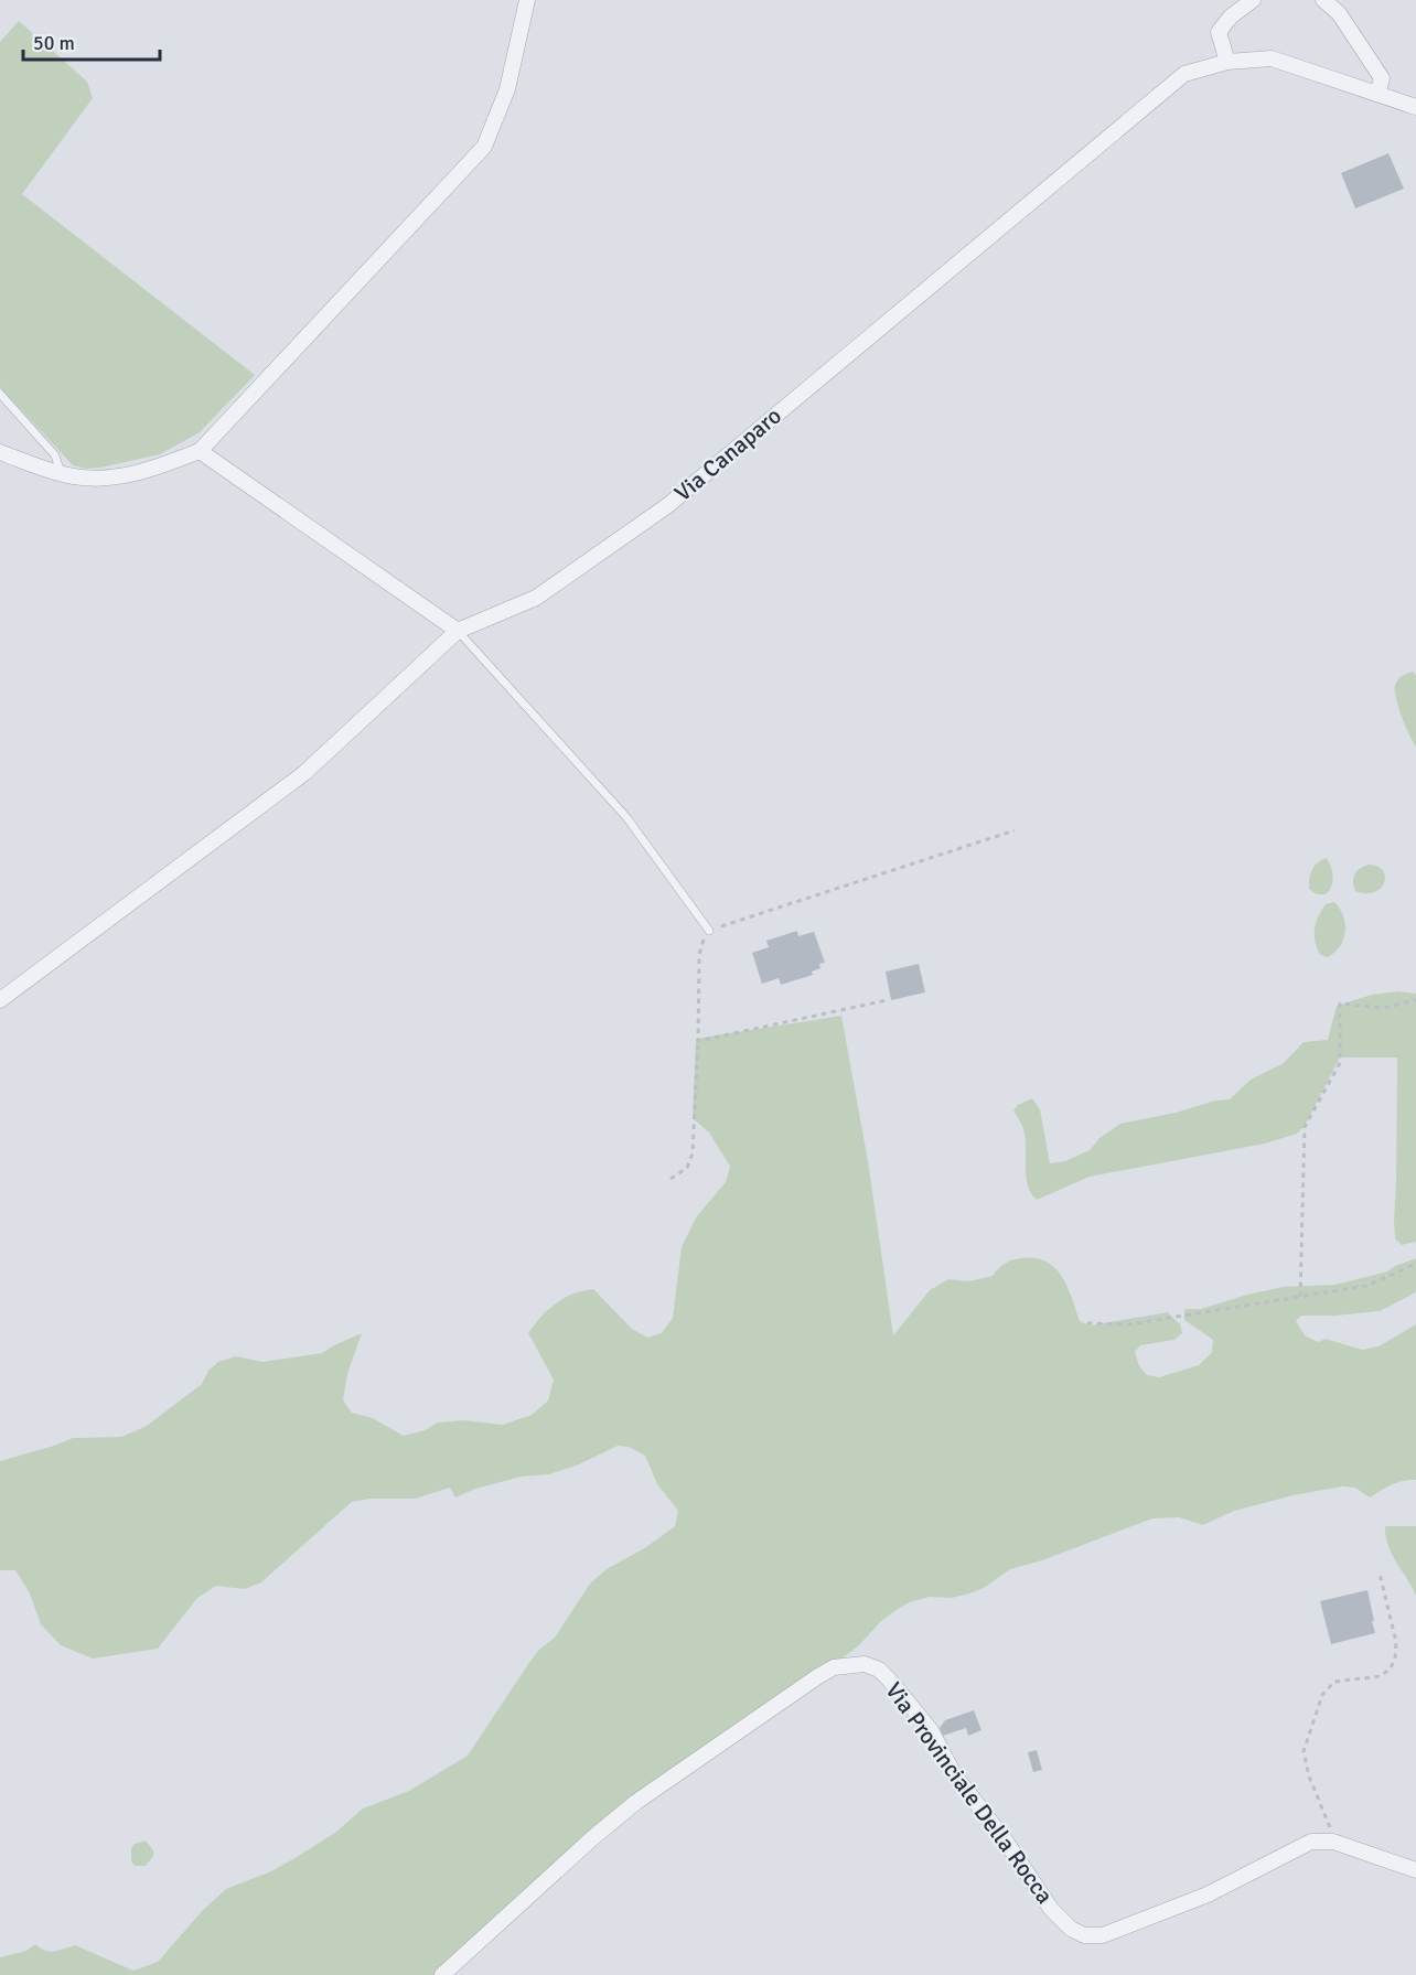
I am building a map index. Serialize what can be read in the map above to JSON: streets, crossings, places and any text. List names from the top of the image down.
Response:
{
  "streets": {
    "street": ["Via Canaparo", "Via Provinciale Della Rocca"]
  },
  "scale_bar": "50 m"
}
